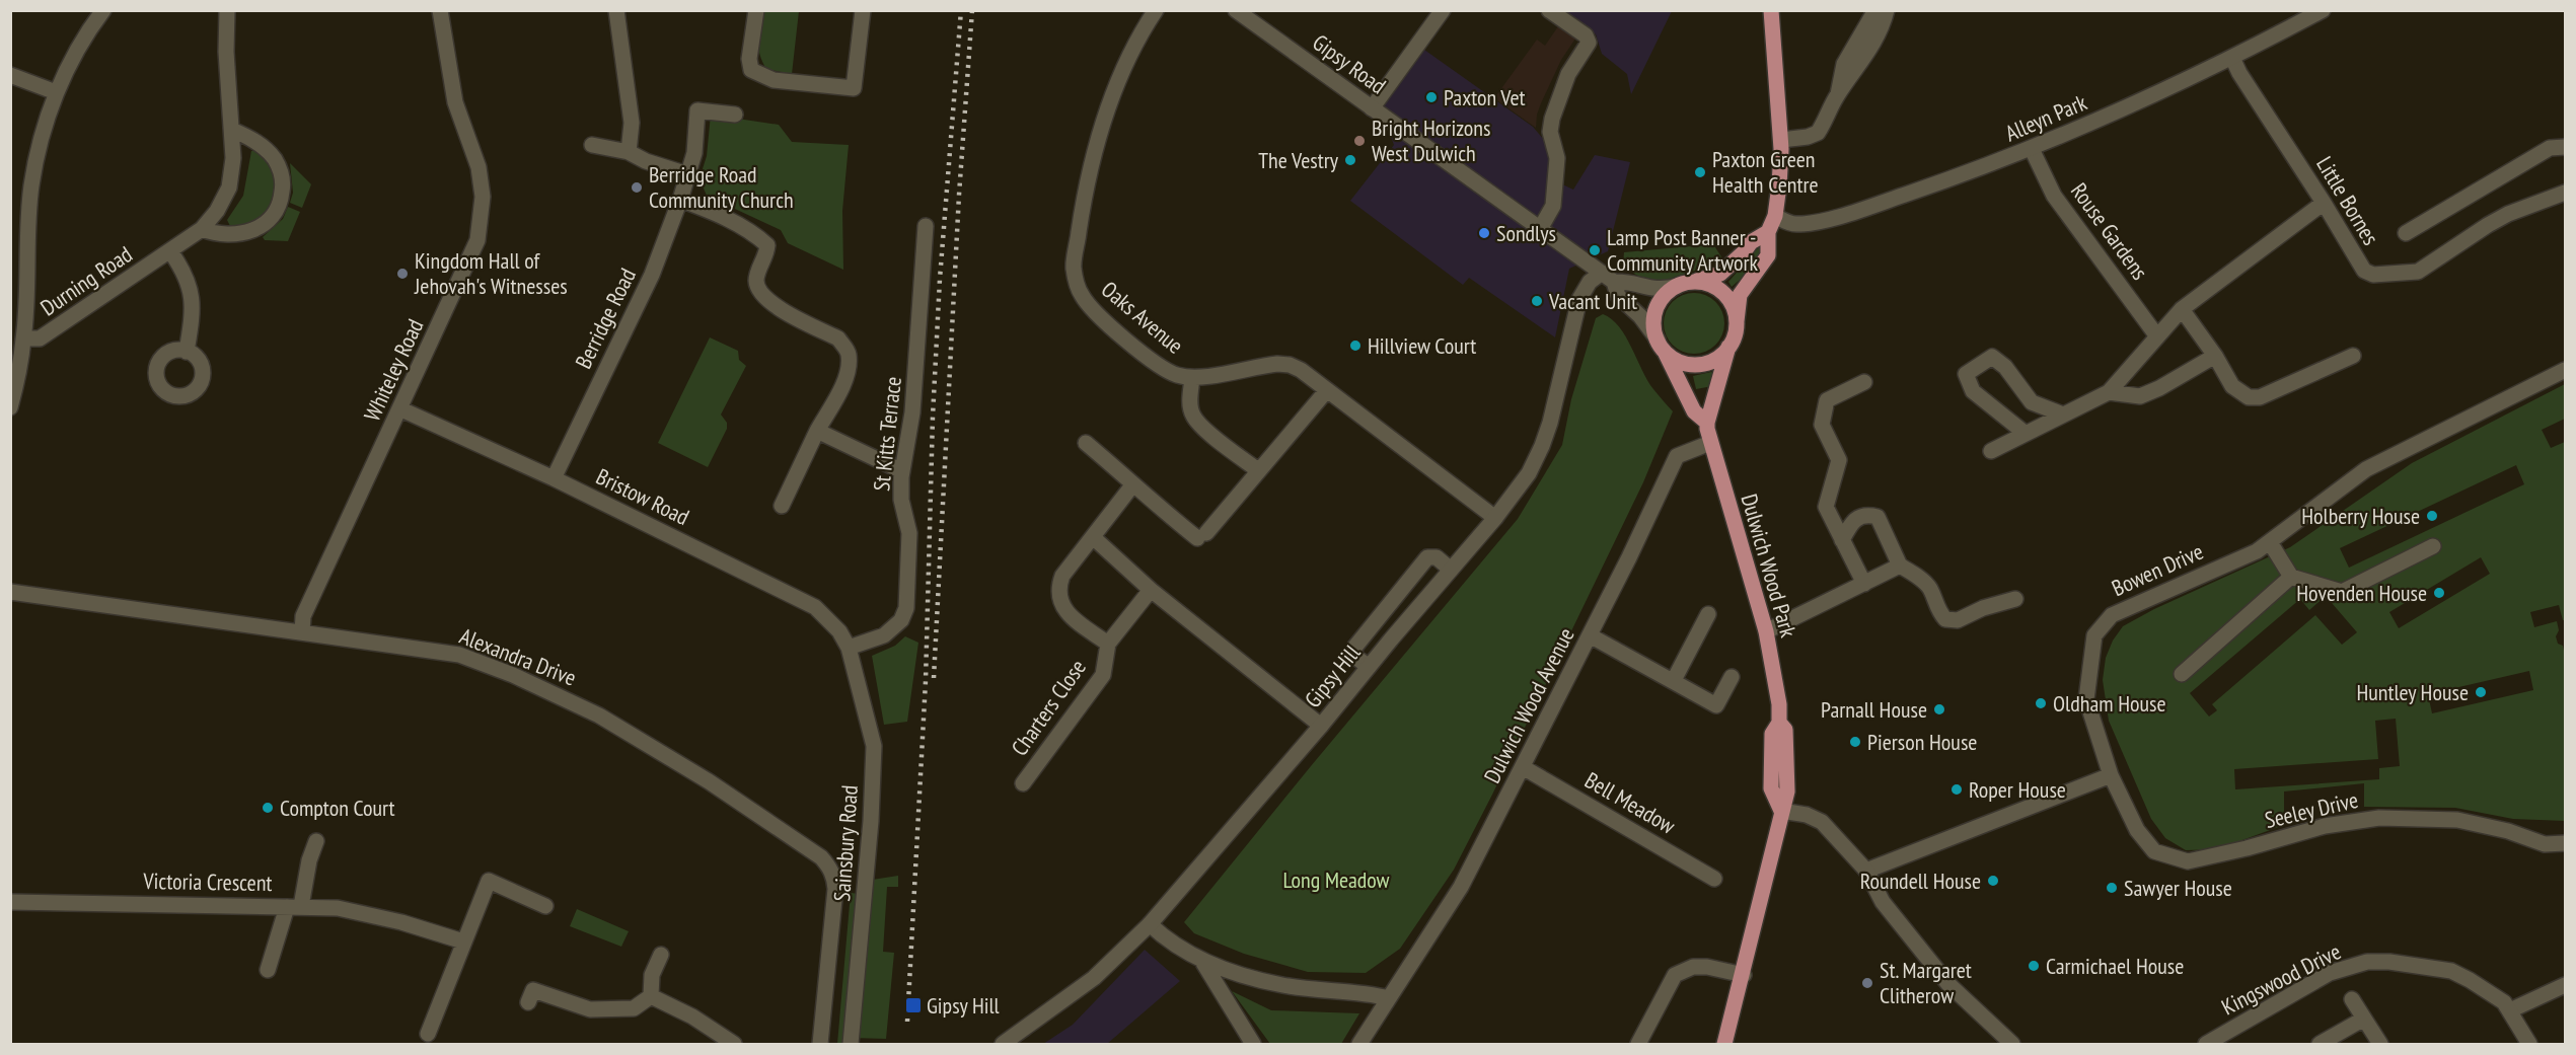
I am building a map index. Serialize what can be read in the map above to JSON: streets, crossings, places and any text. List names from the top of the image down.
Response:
{
  "streets": {
    "main road": ["Dulwich Wood Park"],
    "street": [
      "Gipsy Road",
      "Alleyn Park",
      "Little Bornes",
      "Rouse Gardens",
      "Durning Road",
      "Oaks Avenue",
      "Berridge Road",
      "Whiteley Road",
      "St Kitts Terrace",
      "Bristow Road",
      "Bowen Drive",
      "Alexandra Drive",
      "Gipsy Hill",
      "Dulwich Wood Avenue",
      "Charters Close",
      "Bell Meadow",
      "Seeley Drive",
      "Sainsbury Road",
      "Victoria Crescent",
      "Kingswood Drive"
    ]
  },
  "crossings": [
    ["Gipsy Road", "Dulwich Wood Park"],
    ["Gipsy Road", "Gipsy Hill"],
    ["Alleyn Park", "Little Bornes"],
    ["Alleyn Park", "Rouse Gardens"],
    ["Oaks Avenue", "Gipsy Hill"],
    ["Berridge Road", "Bristow Road"],
    ["Whiteley Road", "Bristow Road"],
    ["Whiteley Road", "Alexandra Drive"],
    ["St Kitts Terrace", "Bristow Road"],
    ["St Kitts Terrace", "Sainsbury Road"],
    ["Bristow Road", "Sainsbury Road"],
    ["Dulwich Wood Park", "Dulwich Wood Avenue"],
    ["Bowen Drive", "Seeley Drive"],
    ["Dulwich Wood Avenue", "Bell Meadow"]
  ],
  "parks": ["Long Meadow"],
  "places": {
    "other": [
      "Paxton Vet",
      "Bright Horizons West Dulwich",
      "The Vestry",
      "Paxton Green Health Centre",
      "Berridge Road Community Church",
      "Sondlys",
      "Lamp Post Banner - Community Artwork",
      "Kingdom Hall of Jehovah's Witnesses",
      "Vacant Unit",
      "Hillview Court",
      "Holberry House",
      "Hovenden House",
      "Huntley House",
      "Oldham House",
      "Parnall House",
      "Pierson House",
      "Roper House",
      "Compton Court",
      "Roundell House",
      "Sawyer House",
      "Carmichael House",
      "St. Margaret Clitherow"
    ],
    "transit": ["Gipsy Hill"]
  }
}
